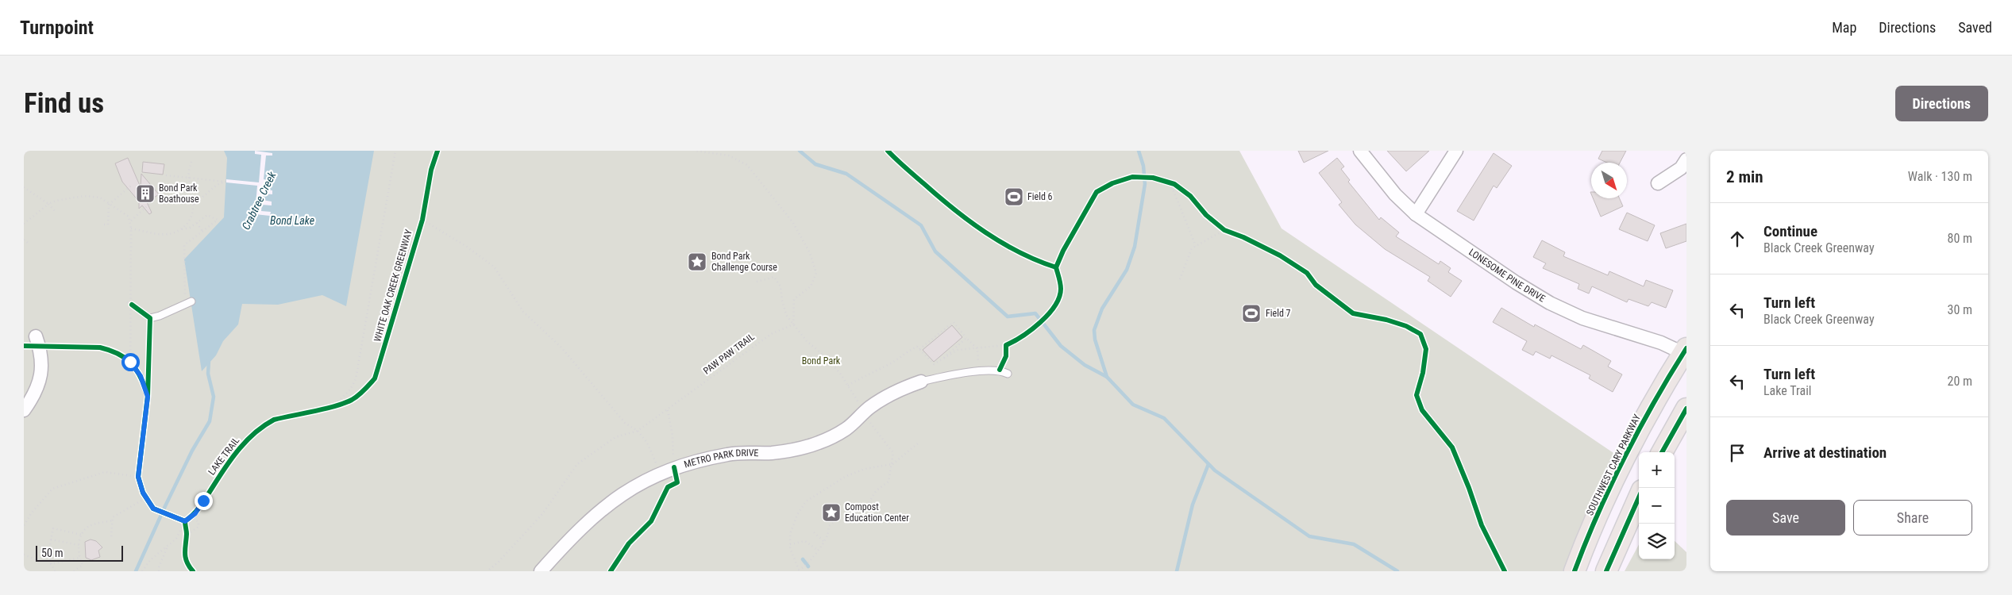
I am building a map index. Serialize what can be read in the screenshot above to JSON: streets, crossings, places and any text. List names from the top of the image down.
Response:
{
  "streets": {
    "main road": ["SOUTHWEST CARY PARKWAY"],
    "street": ["LONESOME PINE DRIVE", "METRO PARK DRIVE"],
    "path": ["PAW PAW TRAIL"],
    "cycle path": ["WHITE OAK CREEK GREENWAY"]
  },
  "crossings": [
    ["LONESOME PINE DRIVE", "SOUTHWEST CARY PARKWAY"]
  ],
  "water": ["Crabtree Creek", "Bond Lake"],
  "parks": ["Bond Park"],
  "places": {
    "building": ["Bond Park Boathouse"],
    "sports": ["Field 6", "Field 7"],
    "place": ["Bond Park Challenge Course", "Compost Education Center"]
  },
  "scale_bar": "50 m",
  "north": "bottom right",
  "page": {
    "header": "Turnpoint",
    "nav": ["Map", "Directions", "Saved"],
    "buttons": [
      "Directions",
      ["Save", "Share"]
    ],
    "title": "Find us",
    "heading": ["2 min", "Walk · 130 m"],
    "list": [
      ["Continue", "Black Creek Greenway", "80 m"],
      ["Turn left", "Black Creek Greenway", "30 m"],
      ["Turn left", "Lake Trail", "20 m"],
      "Arrive at destination"
    ],
    "map_buttons": ["+", "−"],
    "scale": "50 m"
  }
}
